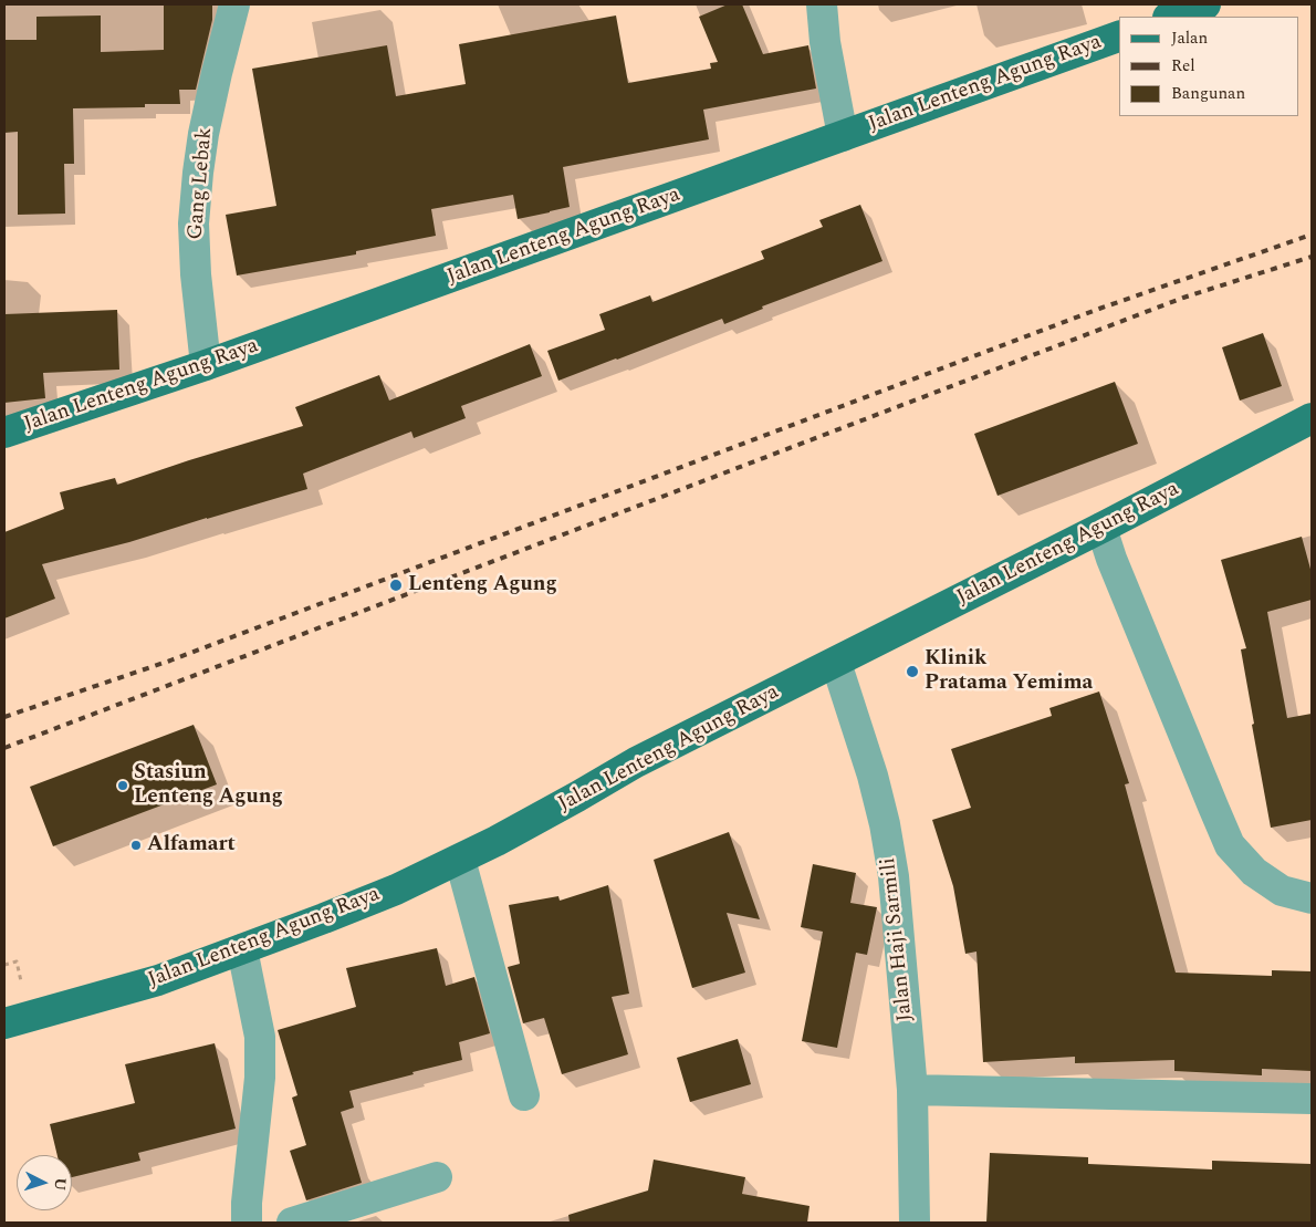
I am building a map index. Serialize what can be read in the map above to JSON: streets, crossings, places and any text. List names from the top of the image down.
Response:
{
  "streets": {
    "main road": ["Jalan Lenteng Agung Raya"],
    "street": ["Gang Lebak", "Jalan Haji Sarmili"]
  },
  "crossings": [
    ["Jalan Lenteng Agung Raya", "Gang Lebak"],
    ["Jalan Lenteng Agung Raya", "Jalan Haji Sarmili"]
  ],
  "places": [
    "Lenteng Agung",
    "Klinik Pratama Yemima",
    "Stasiun Lenteng Agung",
    "Alfamart"
  ],
  "legend": ["Jalan", "Rel", "Bangunan"],
  "north": "right"
}
